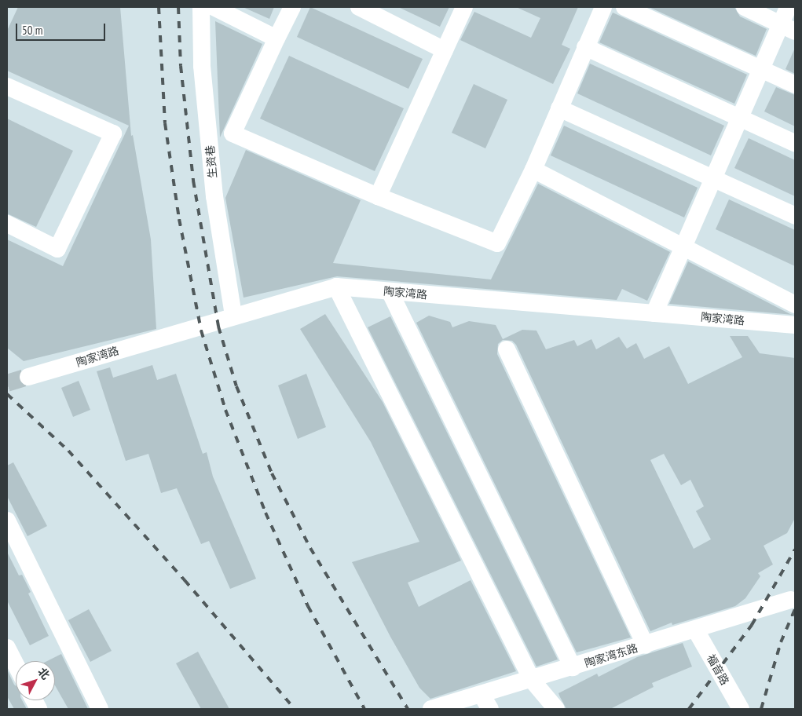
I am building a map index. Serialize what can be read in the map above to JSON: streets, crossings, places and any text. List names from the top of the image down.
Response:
{
  "streets": {
    "street": [
      "生资巷",
      "陶家湾路",
      "陶家湾东路",
      "福音路"
    ]
  },
  "crossings": [
    ["生资巷", "陶家湾路"],
    ["陶家湾东路", "福音路"]
  ],
  "scale_bar": "50 m",
  "north": "top right"
}
